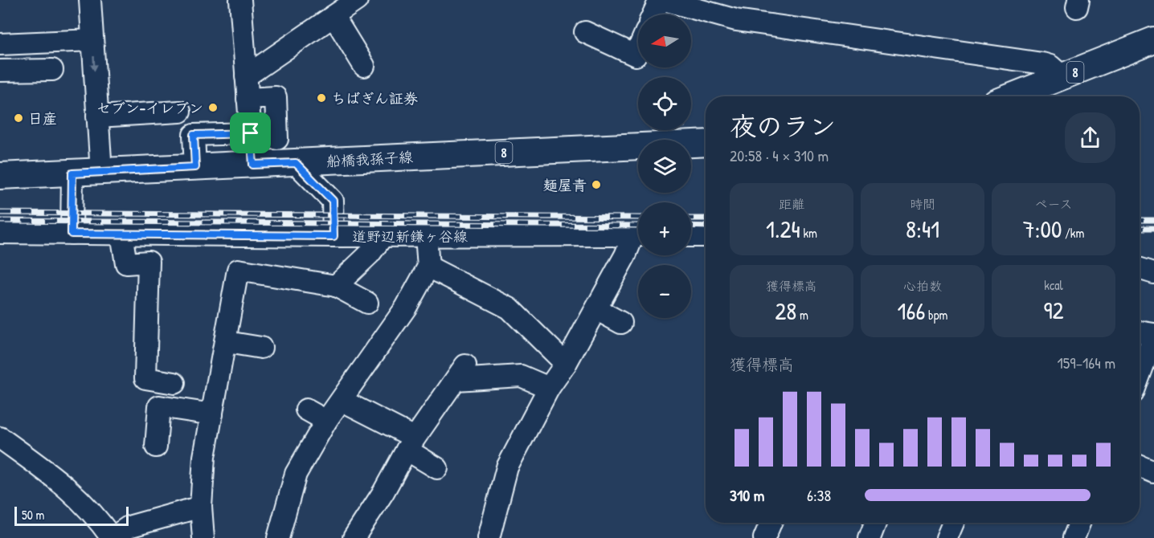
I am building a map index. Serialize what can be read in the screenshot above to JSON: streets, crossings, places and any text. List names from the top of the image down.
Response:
{
  "streets": {
    "main road": ["8", "船橋我孫子線"],
    "street": ["道野辺新鎌ヶ谷線"]
  },
  "places": [
    "ちばぎん証券",
    "セブン-イレブン",
    "日産",
    "麺屋青"
  ],
  "scale_bar": "50 m",
  "north": "left",
  "page": {
    "map_buttons": ["+", "−"],
    "heading": ["夜のラン", "20:58 · 4 × 310 m"],
    "stats": [
      ["距離", "1.24 km"],
      ["時間", "8:41"],
      ["ペース", "7:00 /km"],
      ["獲得標高", "28 m"],
      ["心拍数", "166 bpm"],
      ["kcal", "92"]
    ],
    "chart": ["獲得標高", "159–164 m"],
    "list": [
      {
        "name": "310 m",
        "note": "6:38"
      }
    ],
    "scale": "50 m"
  }
}
